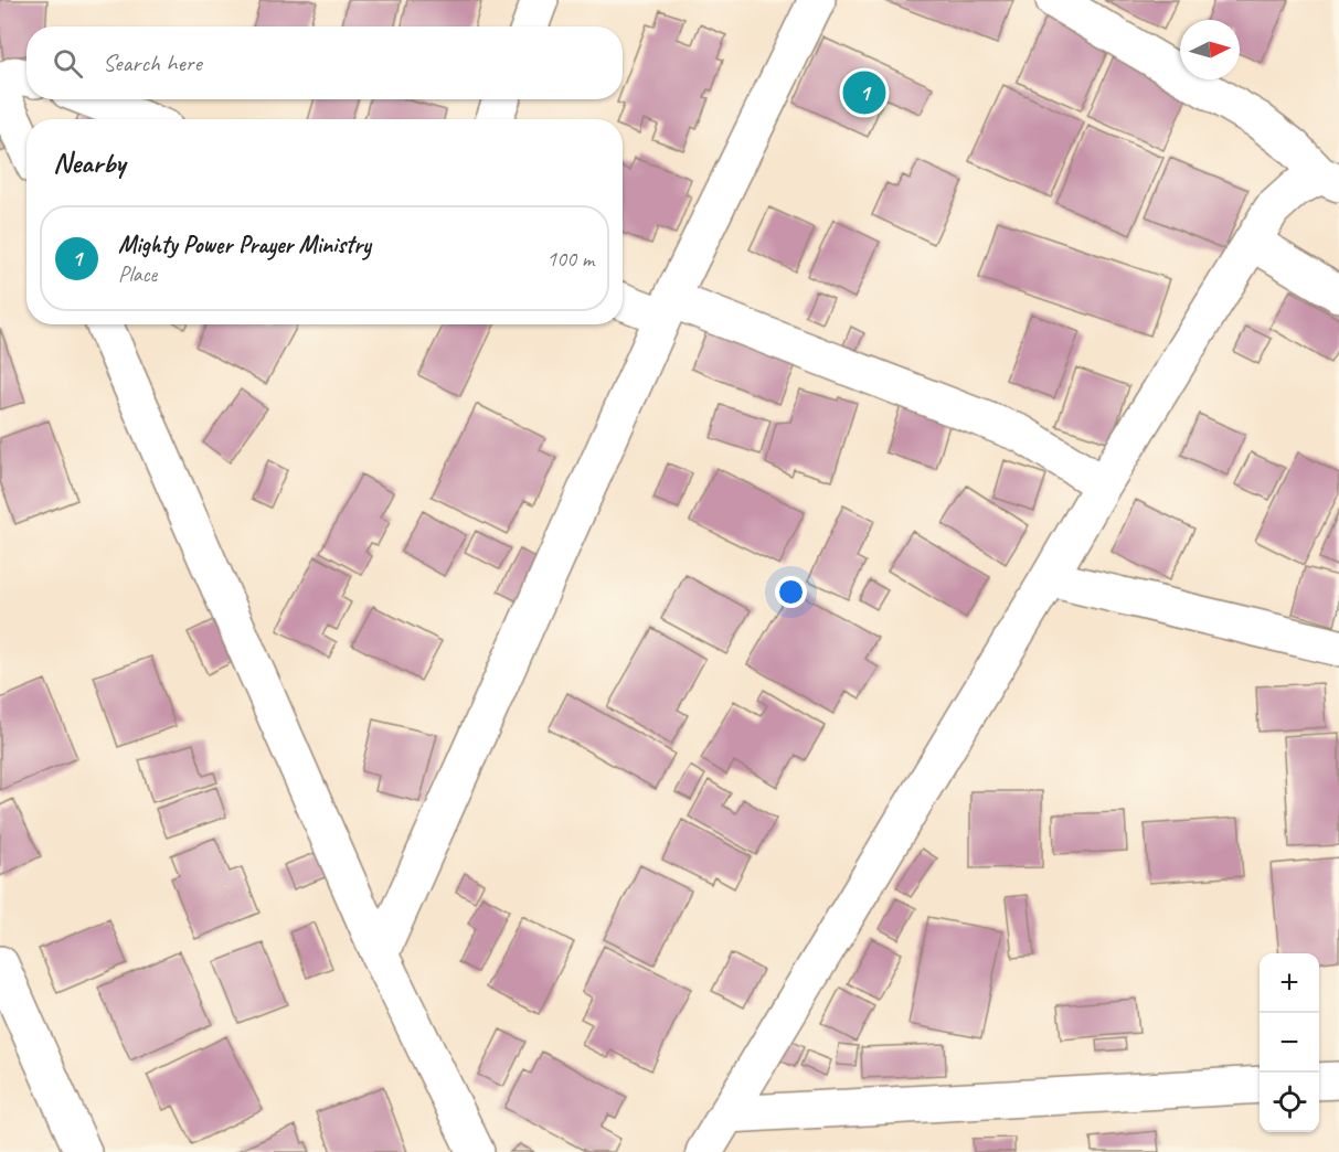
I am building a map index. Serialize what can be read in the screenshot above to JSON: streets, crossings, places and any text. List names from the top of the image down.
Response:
{
  "north": "right",
  "page": {
    "search": "Search here",
    "pins": "1",
    "heading": "Nearby",
    "list": [
      {
        "mark": "1",
        "name": "Mighty Power Prayer Ministry",
        "note": "Place",
        "value": "100 m"
      }
    ],
    "map_buttons": ["+", "−"]
  }
}
